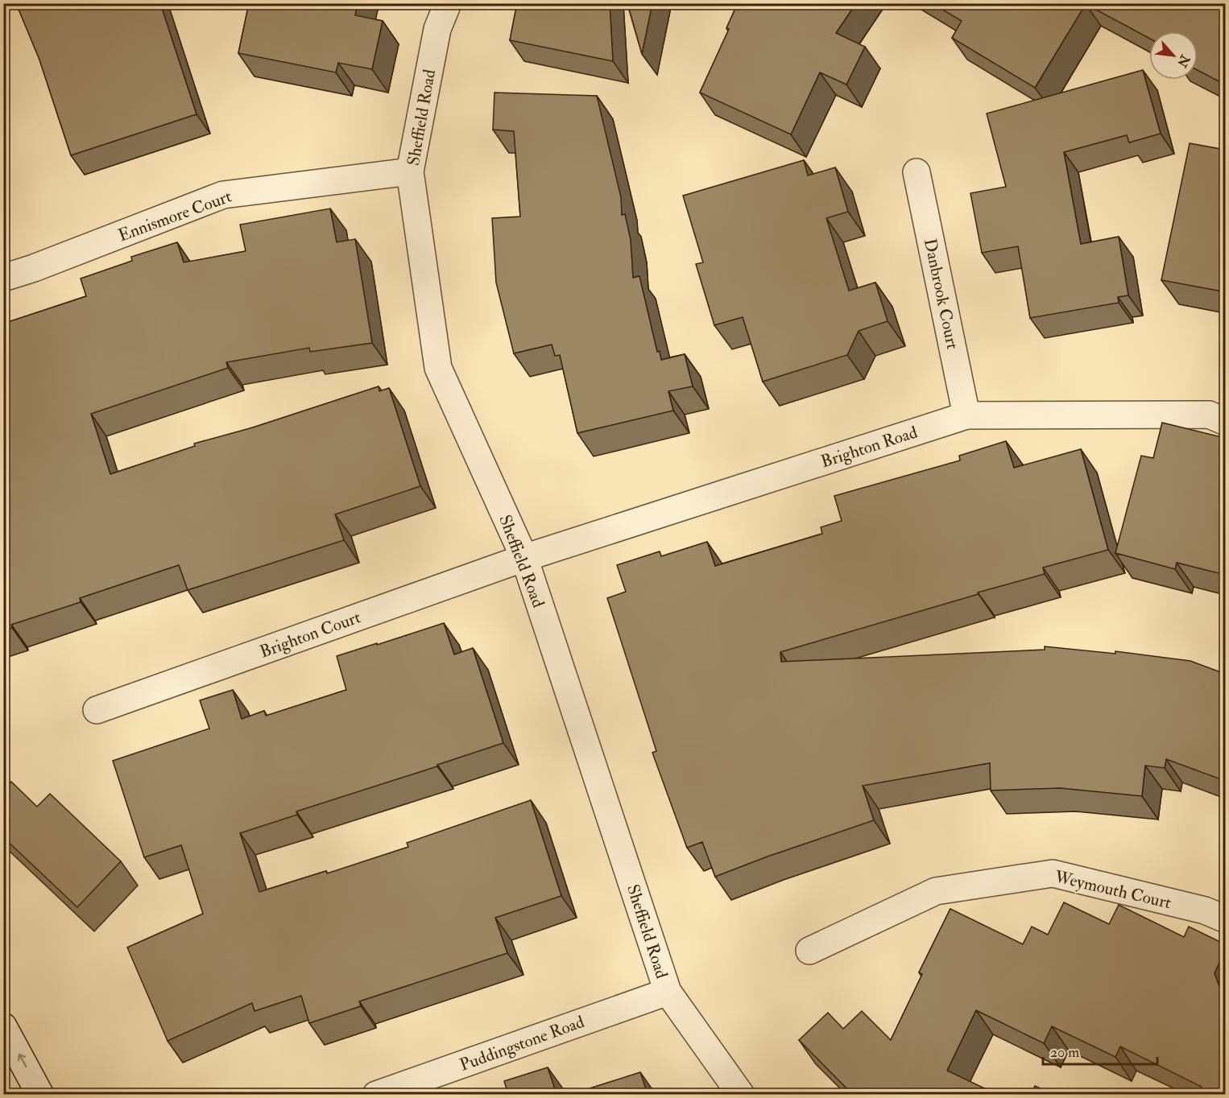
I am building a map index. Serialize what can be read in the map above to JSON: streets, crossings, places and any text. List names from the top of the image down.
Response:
{
  "streets": {
    "street": [
      "Sheffield Road",
      "Ennismore Court",
      "Danbrook Court",
      "Brighton Road",
      "Brighton Court",
      "Weymouth Court",
      "Puddingstone Road"
    ]
  },
  "crossings": [
    ["Sheffield Road", "Ennismore Court"],
    ["Sheffield Road", "Brighton Road"],
    ["Sheffield Road", "Brighton Court"],
    ["Sheffield Road", "Puddingstone Road"],
    ["Danbrook Court", "Brighton Road"],
    ["Brighton Road", "Brighton Court"]
  ],
  "scale_bar": "20 m",
  "north": "bottom right"
}
